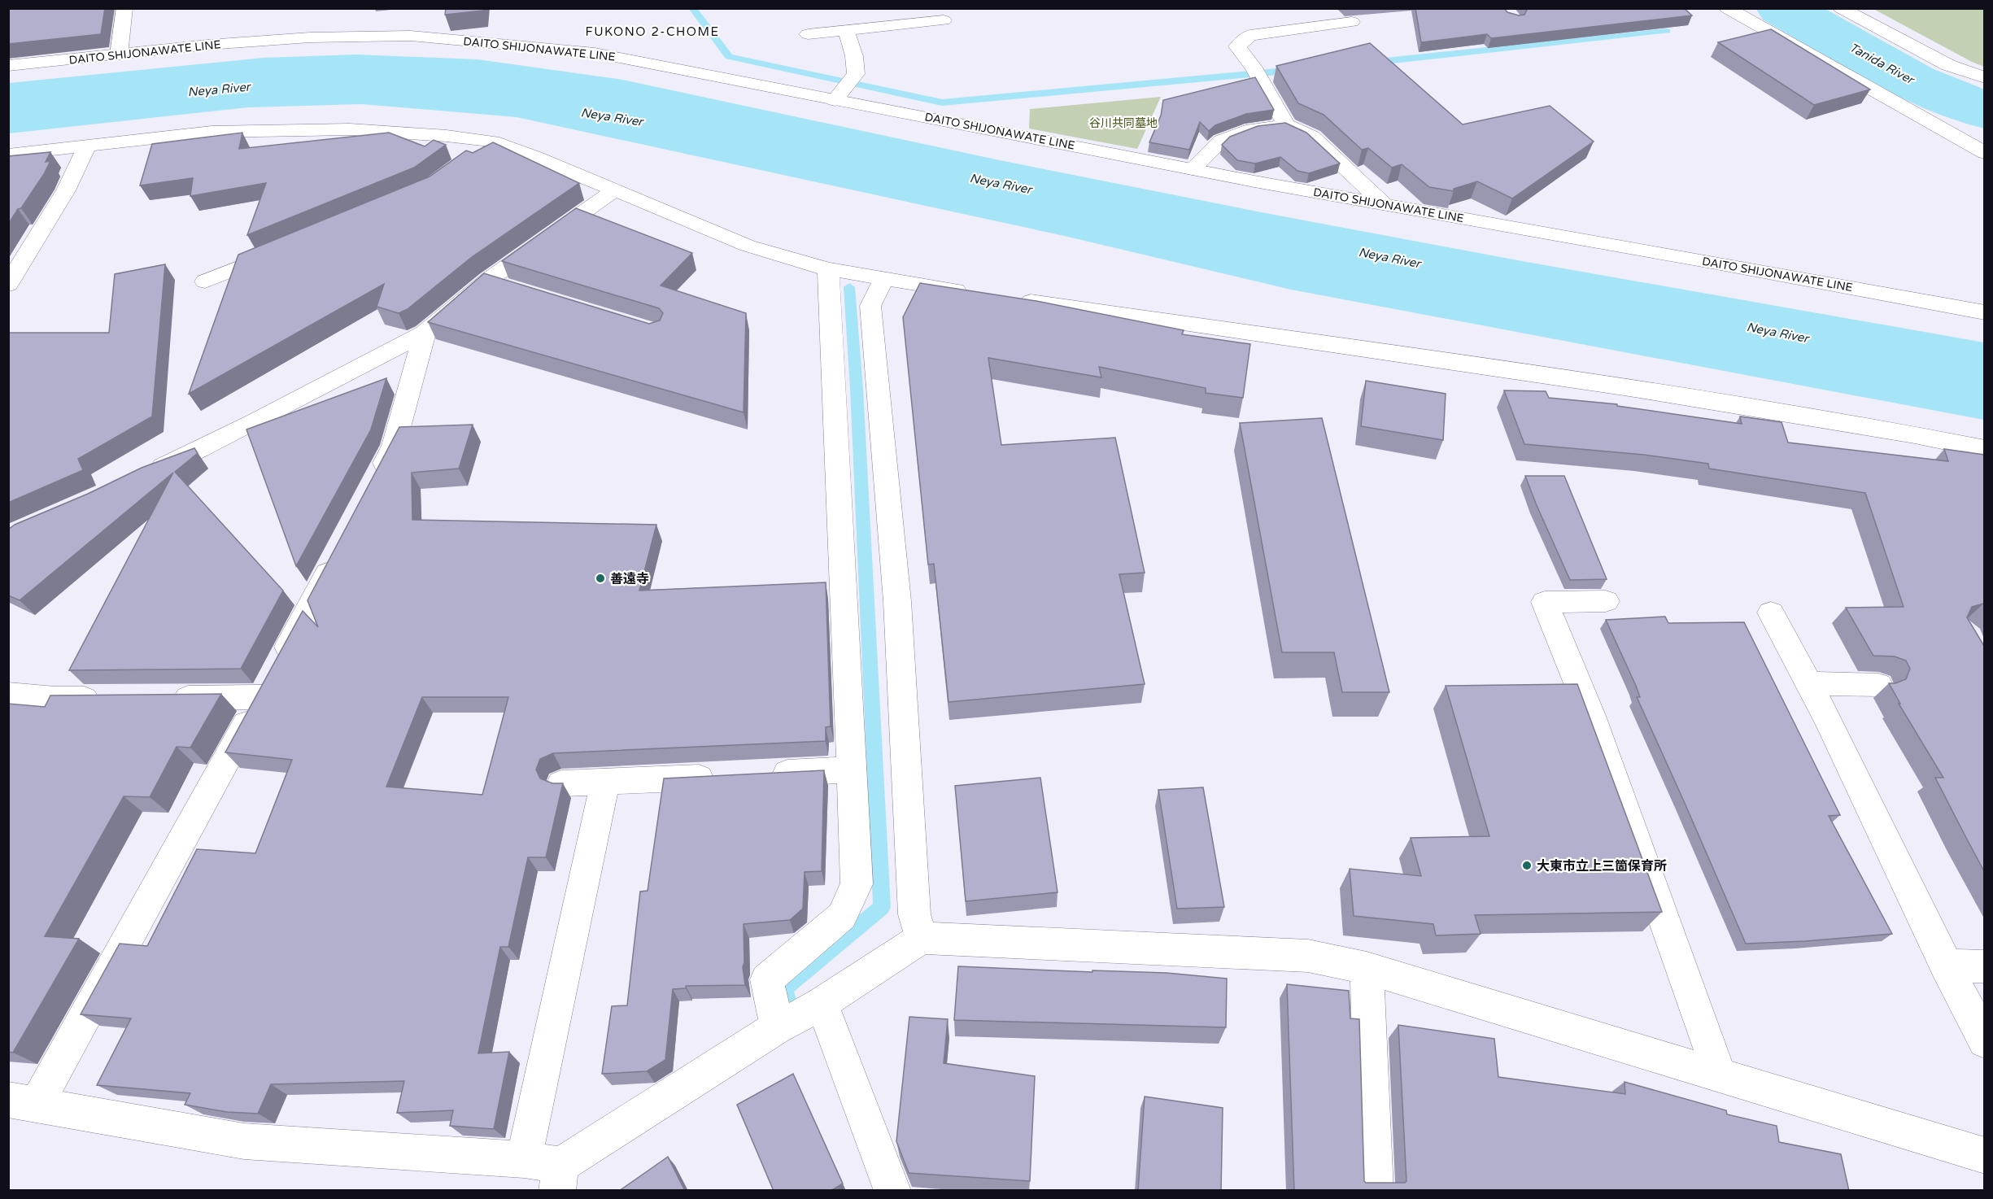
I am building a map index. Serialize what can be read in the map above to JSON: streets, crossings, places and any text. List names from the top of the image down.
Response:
{
  "streets": {
    "street": ["DAITO SHIJONAWATE LINE"]
  },
  "districts": ["FUKONO 2-CHOME"],
  "water": ["Tanida River", "Neya River"],
  "parks": ["谷川共同墓地"],
  "places": ["善遠寺", "大東市立上三箇保育所"]
}
